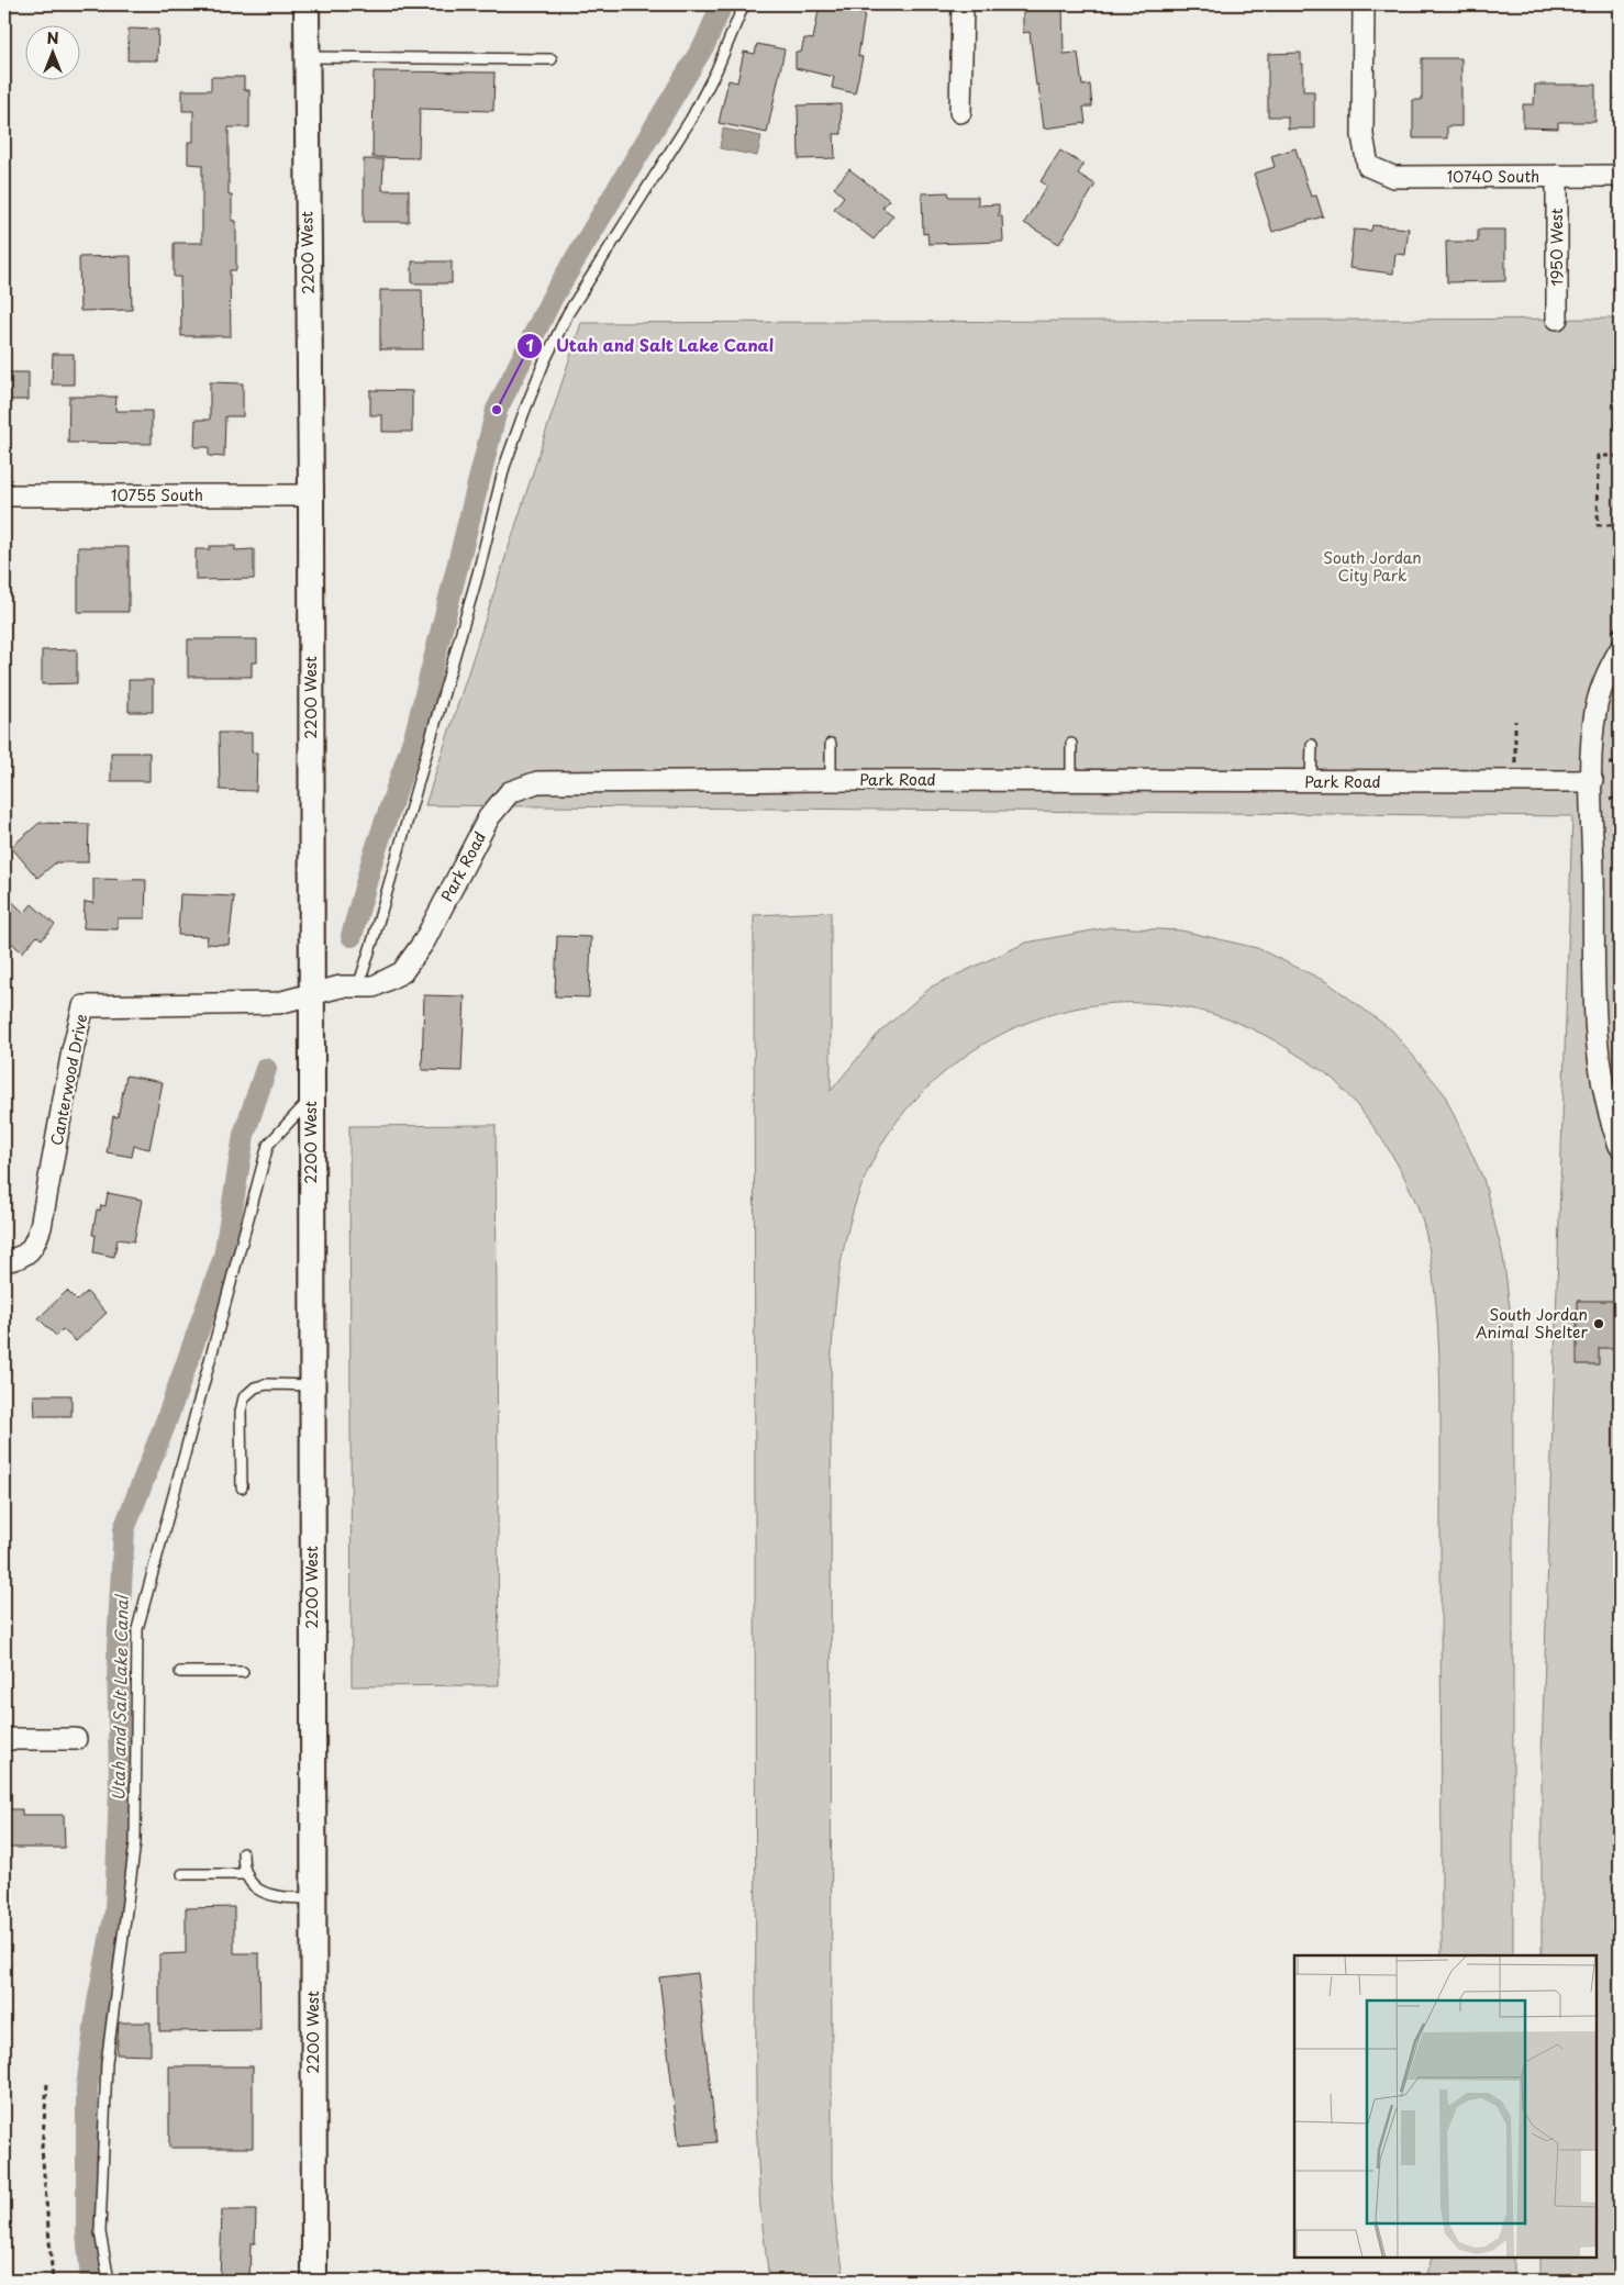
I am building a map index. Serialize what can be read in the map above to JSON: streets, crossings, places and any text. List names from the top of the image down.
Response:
{
  "streets": {
    "street": [
      "10740 South",
      "1950 West",
      "2200 West",
      "10755 South",
      "Park Road",
      "Canterwood Drive"
    ]
  },
  "crossings": [
    ["10740 South", "1950 West"],
    ["2200 West", "10755 South"],
    ["2200 West", "Park Road"],
    ["2200 West", "Canterwood Drive"],
    ["Park Road", "Canterwood Drive"]
  ],
  "water": ["Utah and Salt Lake Canal"],
  "parks": ["South Jordan City Park"],
  "places": ["Utah and Salt Lake Canal", "South Jordan Animal Shelter"],
  "north": "top"
}
